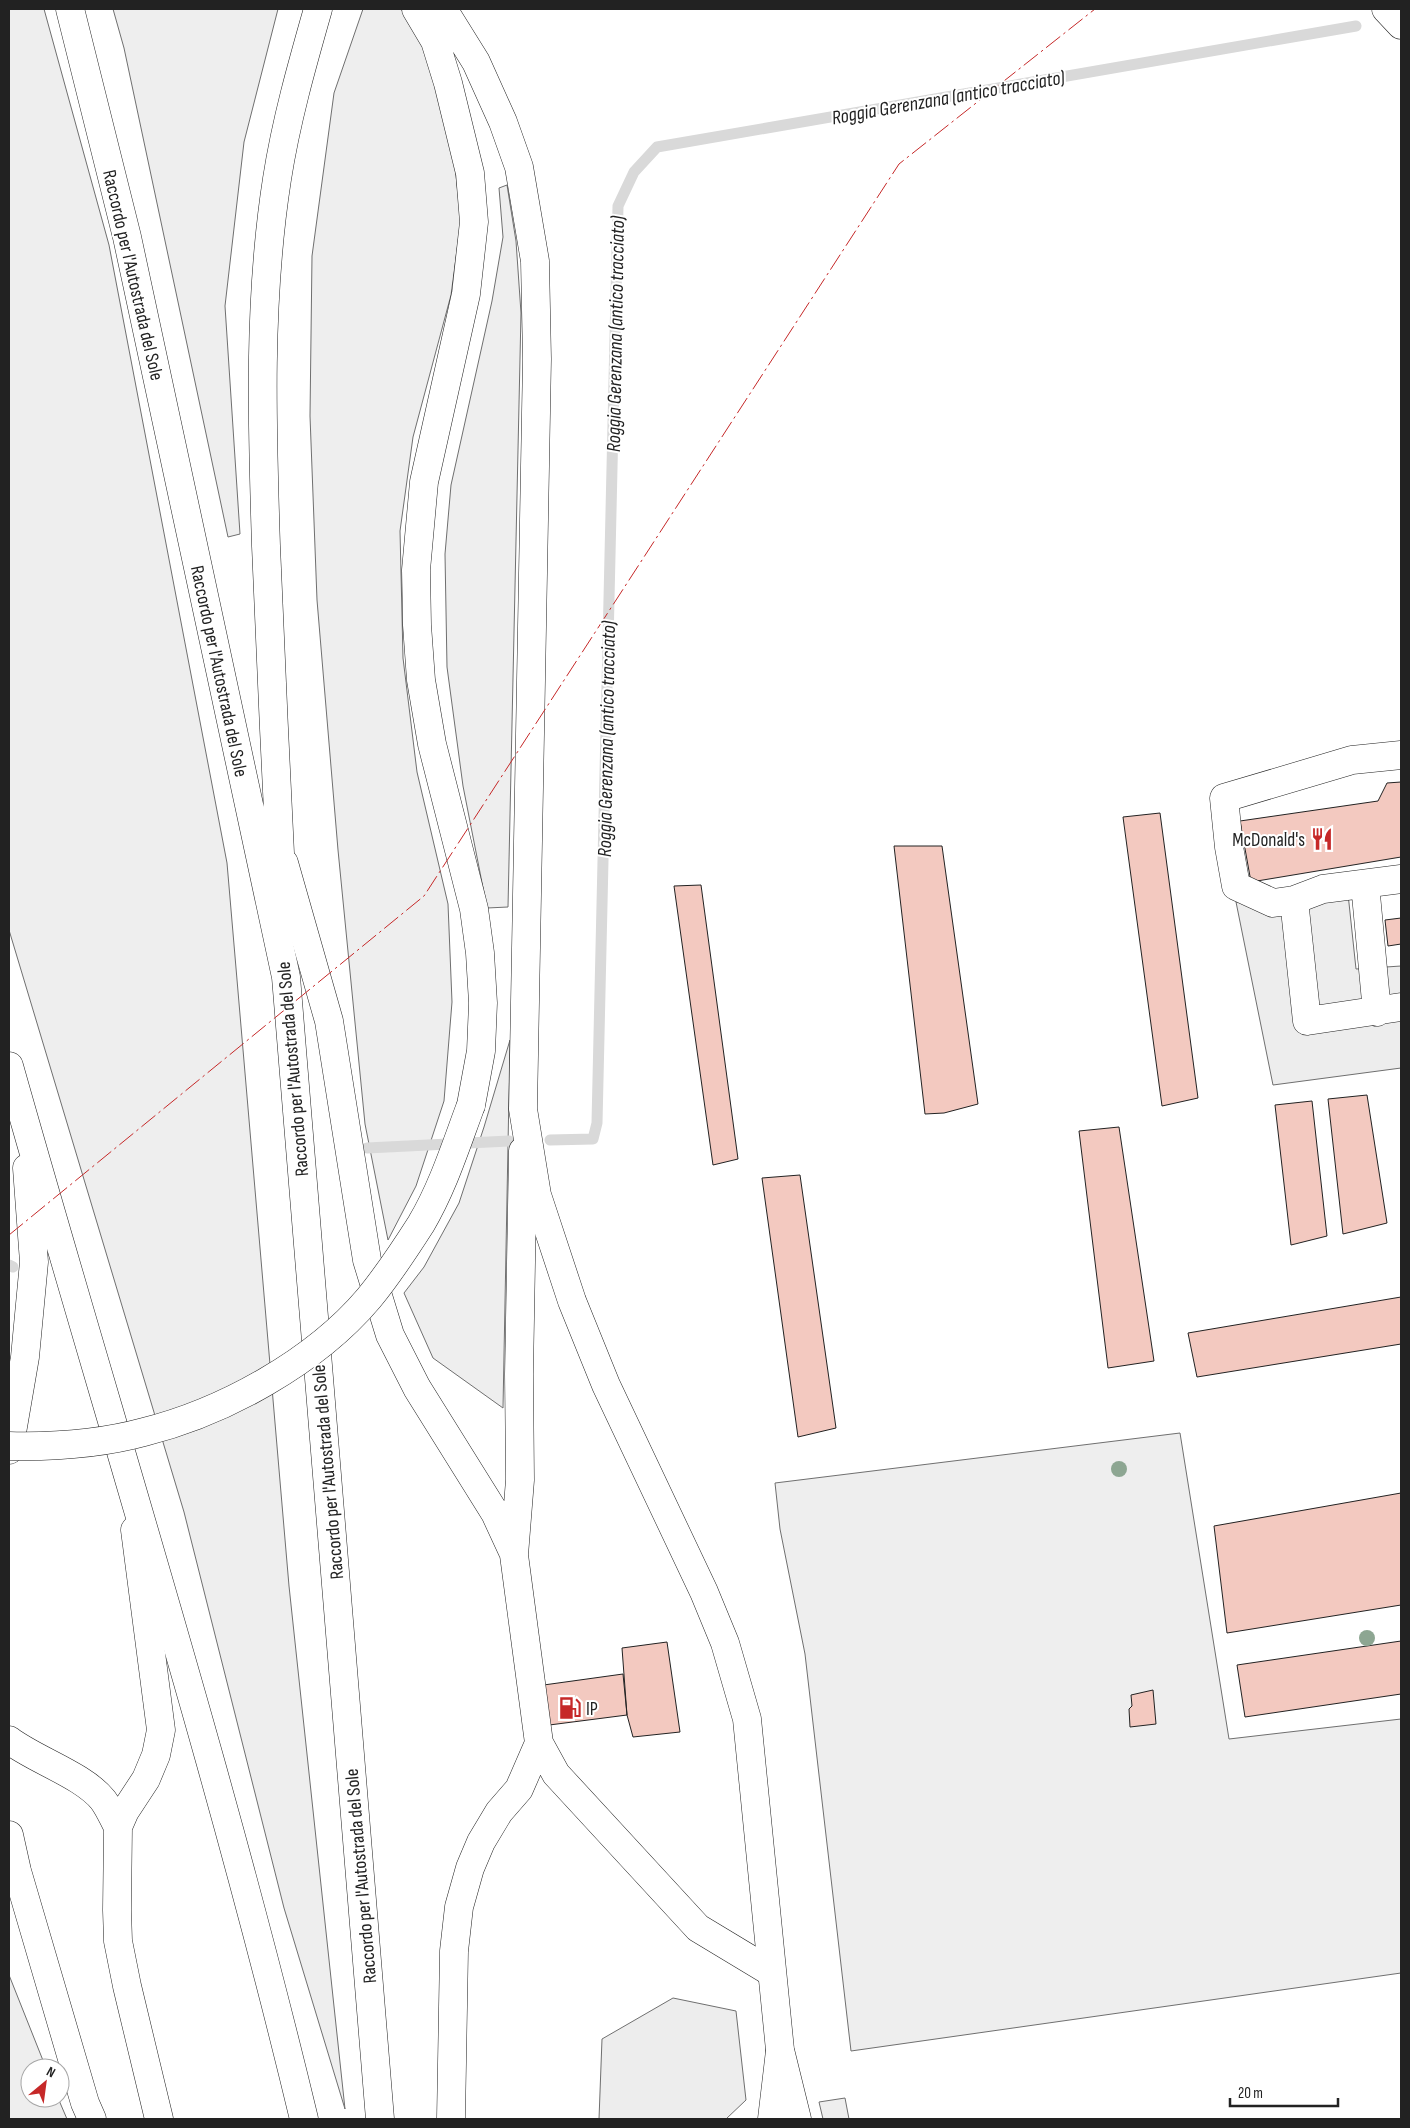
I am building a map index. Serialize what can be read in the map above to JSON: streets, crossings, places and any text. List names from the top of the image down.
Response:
{
  "streets": {
    "main road": ["Raccordo per l'Autostrada del Sole"]
  },
  "water": ["Roggia Gerenzana (antico tracciato)"],
  "places": {
    "restaurant": ["McDonald's"],
    "fuel station": ["IP"]
  },
  "scale_bar": "20 m",
  "north": "top right"
}
